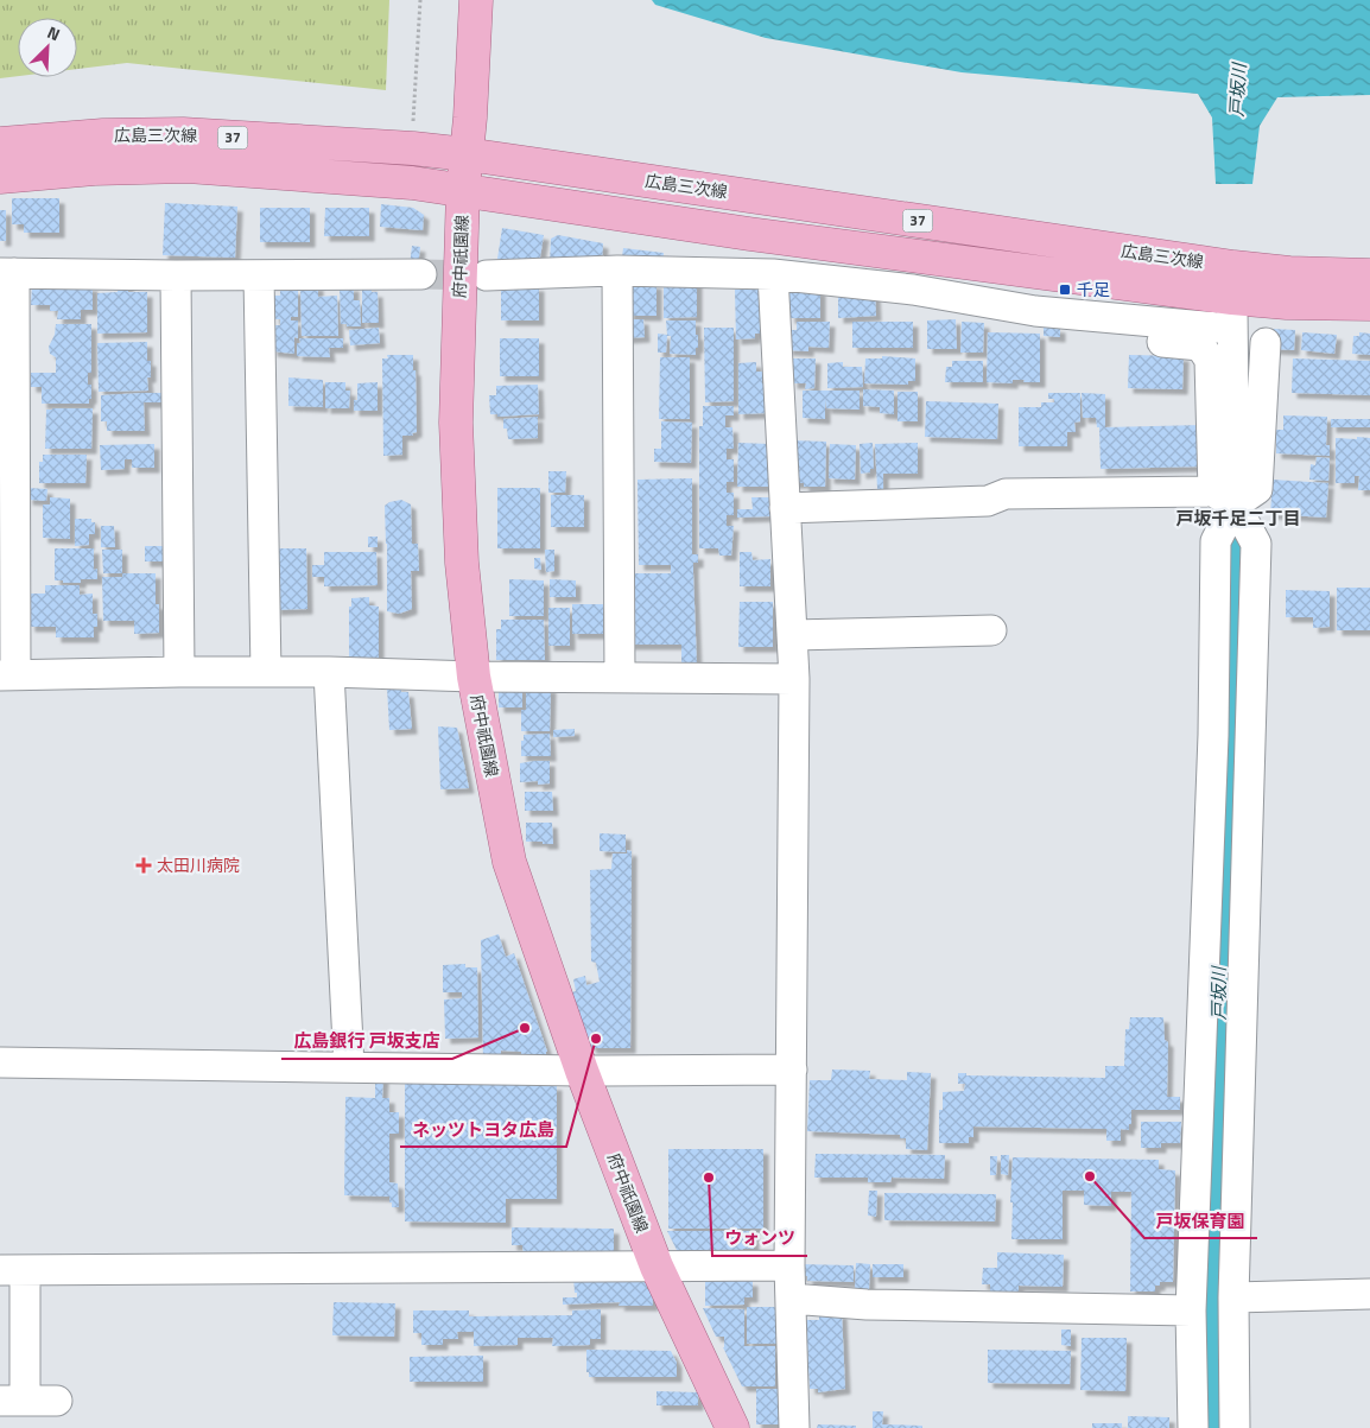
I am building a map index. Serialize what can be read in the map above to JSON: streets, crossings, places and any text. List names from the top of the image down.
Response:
{
  "streets": {
    "main road": ["広島三次線", "37", "府中祇園線"]
  },
  "crossings": [
    ["広島三次線", "府中祇園線"]
  ],
  "districts": ["戸坂千足二丁目"],
  "water": ["戸坂川"],
  "places": {
    "transit": ["千足"],
    "health": ["太田川病院"],
    "other": [
      "広島銀行 戸坂支店",
      "ネッツトヨタ広島",
      "戸坂保育園",
      "ウォンツ"
    ]
  },
  "north": "top right"
}
